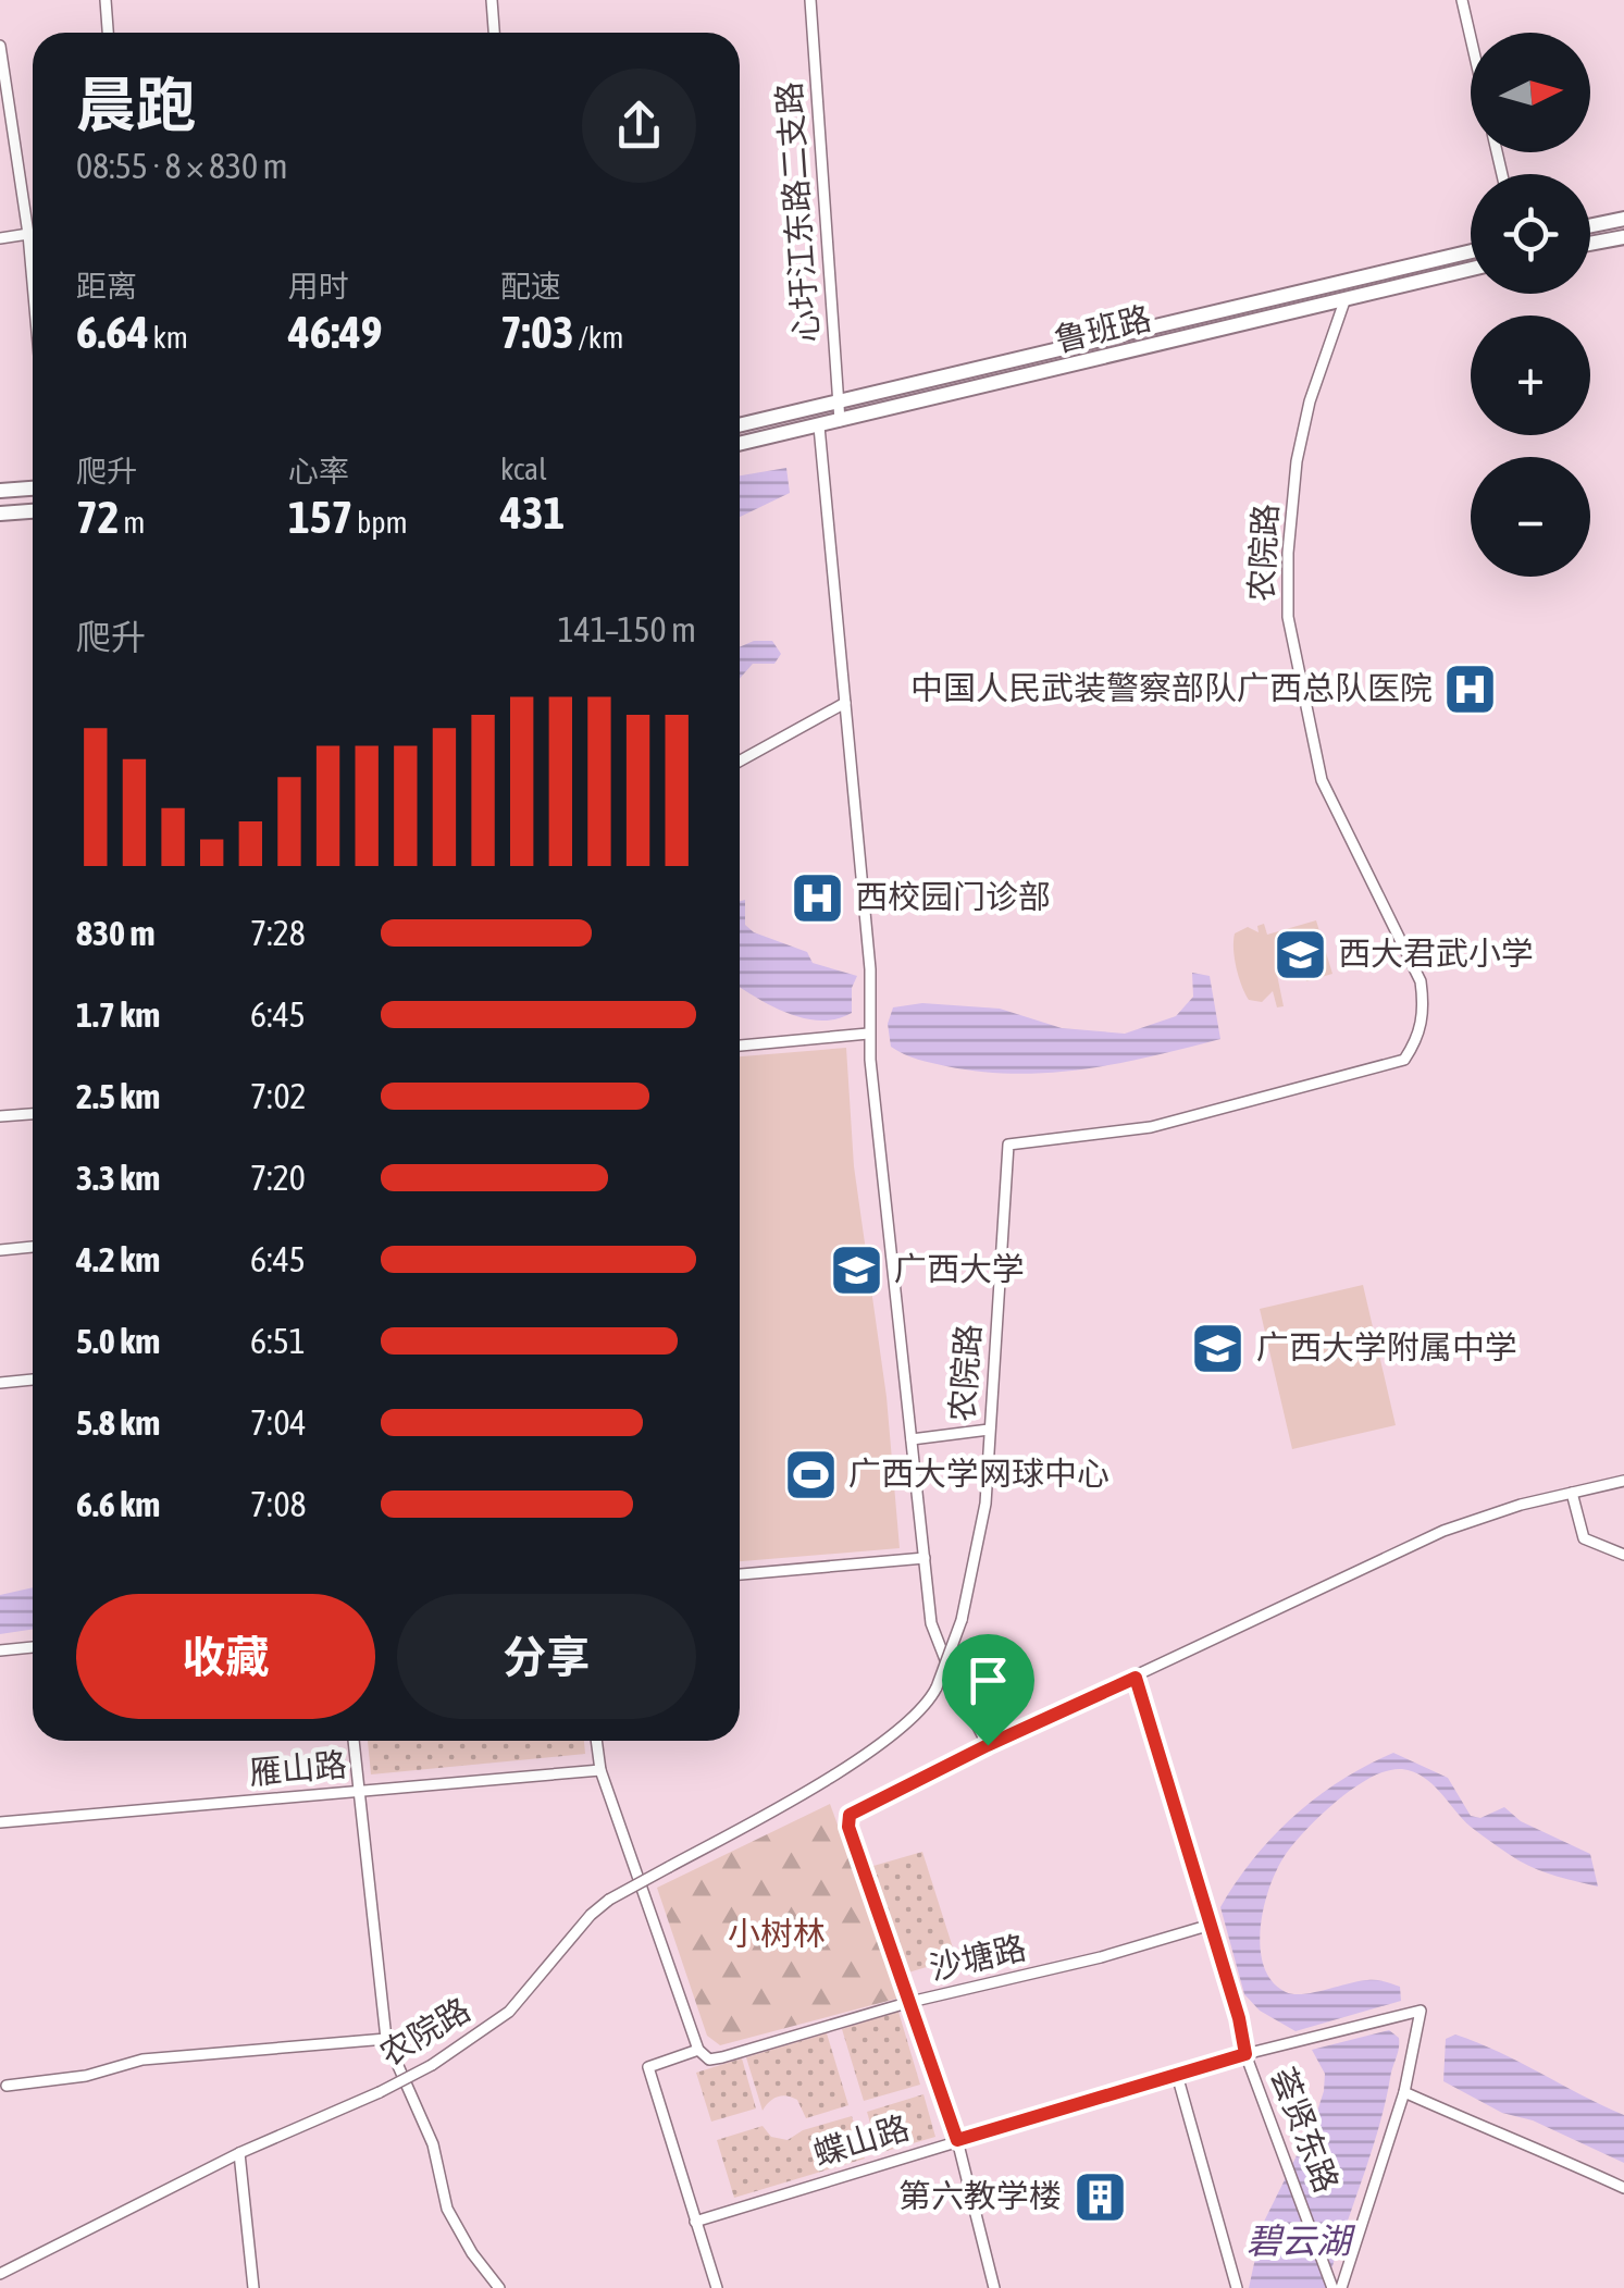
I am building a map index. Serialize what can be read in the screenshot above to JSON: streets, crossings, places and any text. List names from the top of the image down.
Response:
{
  "streets": {
    "main road": ["鲁班路"],
    "street": [
      "心圩江东路二支路",
      "农院路",
      "雁山路",
      "沙塘路",
      "荟贤东路",
      "蝶山路"
    ]
  },
  "crossings": [
    ["心圩江东路二支路", "鲁班路"],
    ["鲁班路", "农院路"],
    ["沙塘路", "荟贤东路"],
    ["荟贤东路", "蝶山路"]
  ],
  "water": ["碧云湖"],
  "parks": ["小树林"],
  "places": {
    "hospital": ["中国人民武装警察部队广西总队医院", "西校园门诊部"],
    "school or university": ["西大君武小学", "广西大学", "广西大学附属中学"],
    "sports": ["广西大学网球中心"],
    "building": ["第六教学楼"]
  },
  "north": "right",
  "page": {
    "map_buttons": ["+", "−"],
    "heading": ["晨跑", "08:55 · 8 × 830 m"],
    "stats": [
      ["距离", "6.64 km"],
      ["用时", "46:49"],
      ["配速", "7:03 /km"],
      ["爬升", "72 m"],
      ["心率", "157 bpm"],
      ["kcal", "431"]
    ],
    "chart": ["爬升", "141–150 m"],
    "list": [
      {
        "name": "830 m",
        "note": "7:28"
      },
      {
        "name": "1.7 km",
        "note": "6:45"
      },
      {
        "name": "2.5 km",
        "note": "7:02"
      },
      {
        "name": "3.3 km",
        "note": "7:20"
      },
      {
        "name": "4.2 km",
        "note": "6:45"
      },
      {
        "name": "5.0 km",
        "note": "6:51"
      },
      {
        "name": "5.8 km",
        "note": "7:04"
      },
      {
        "name": "6.6 km",
        "note": "7:08"
      }
    ],
    "buttons": ["收藏", "分享"]
  }
}
